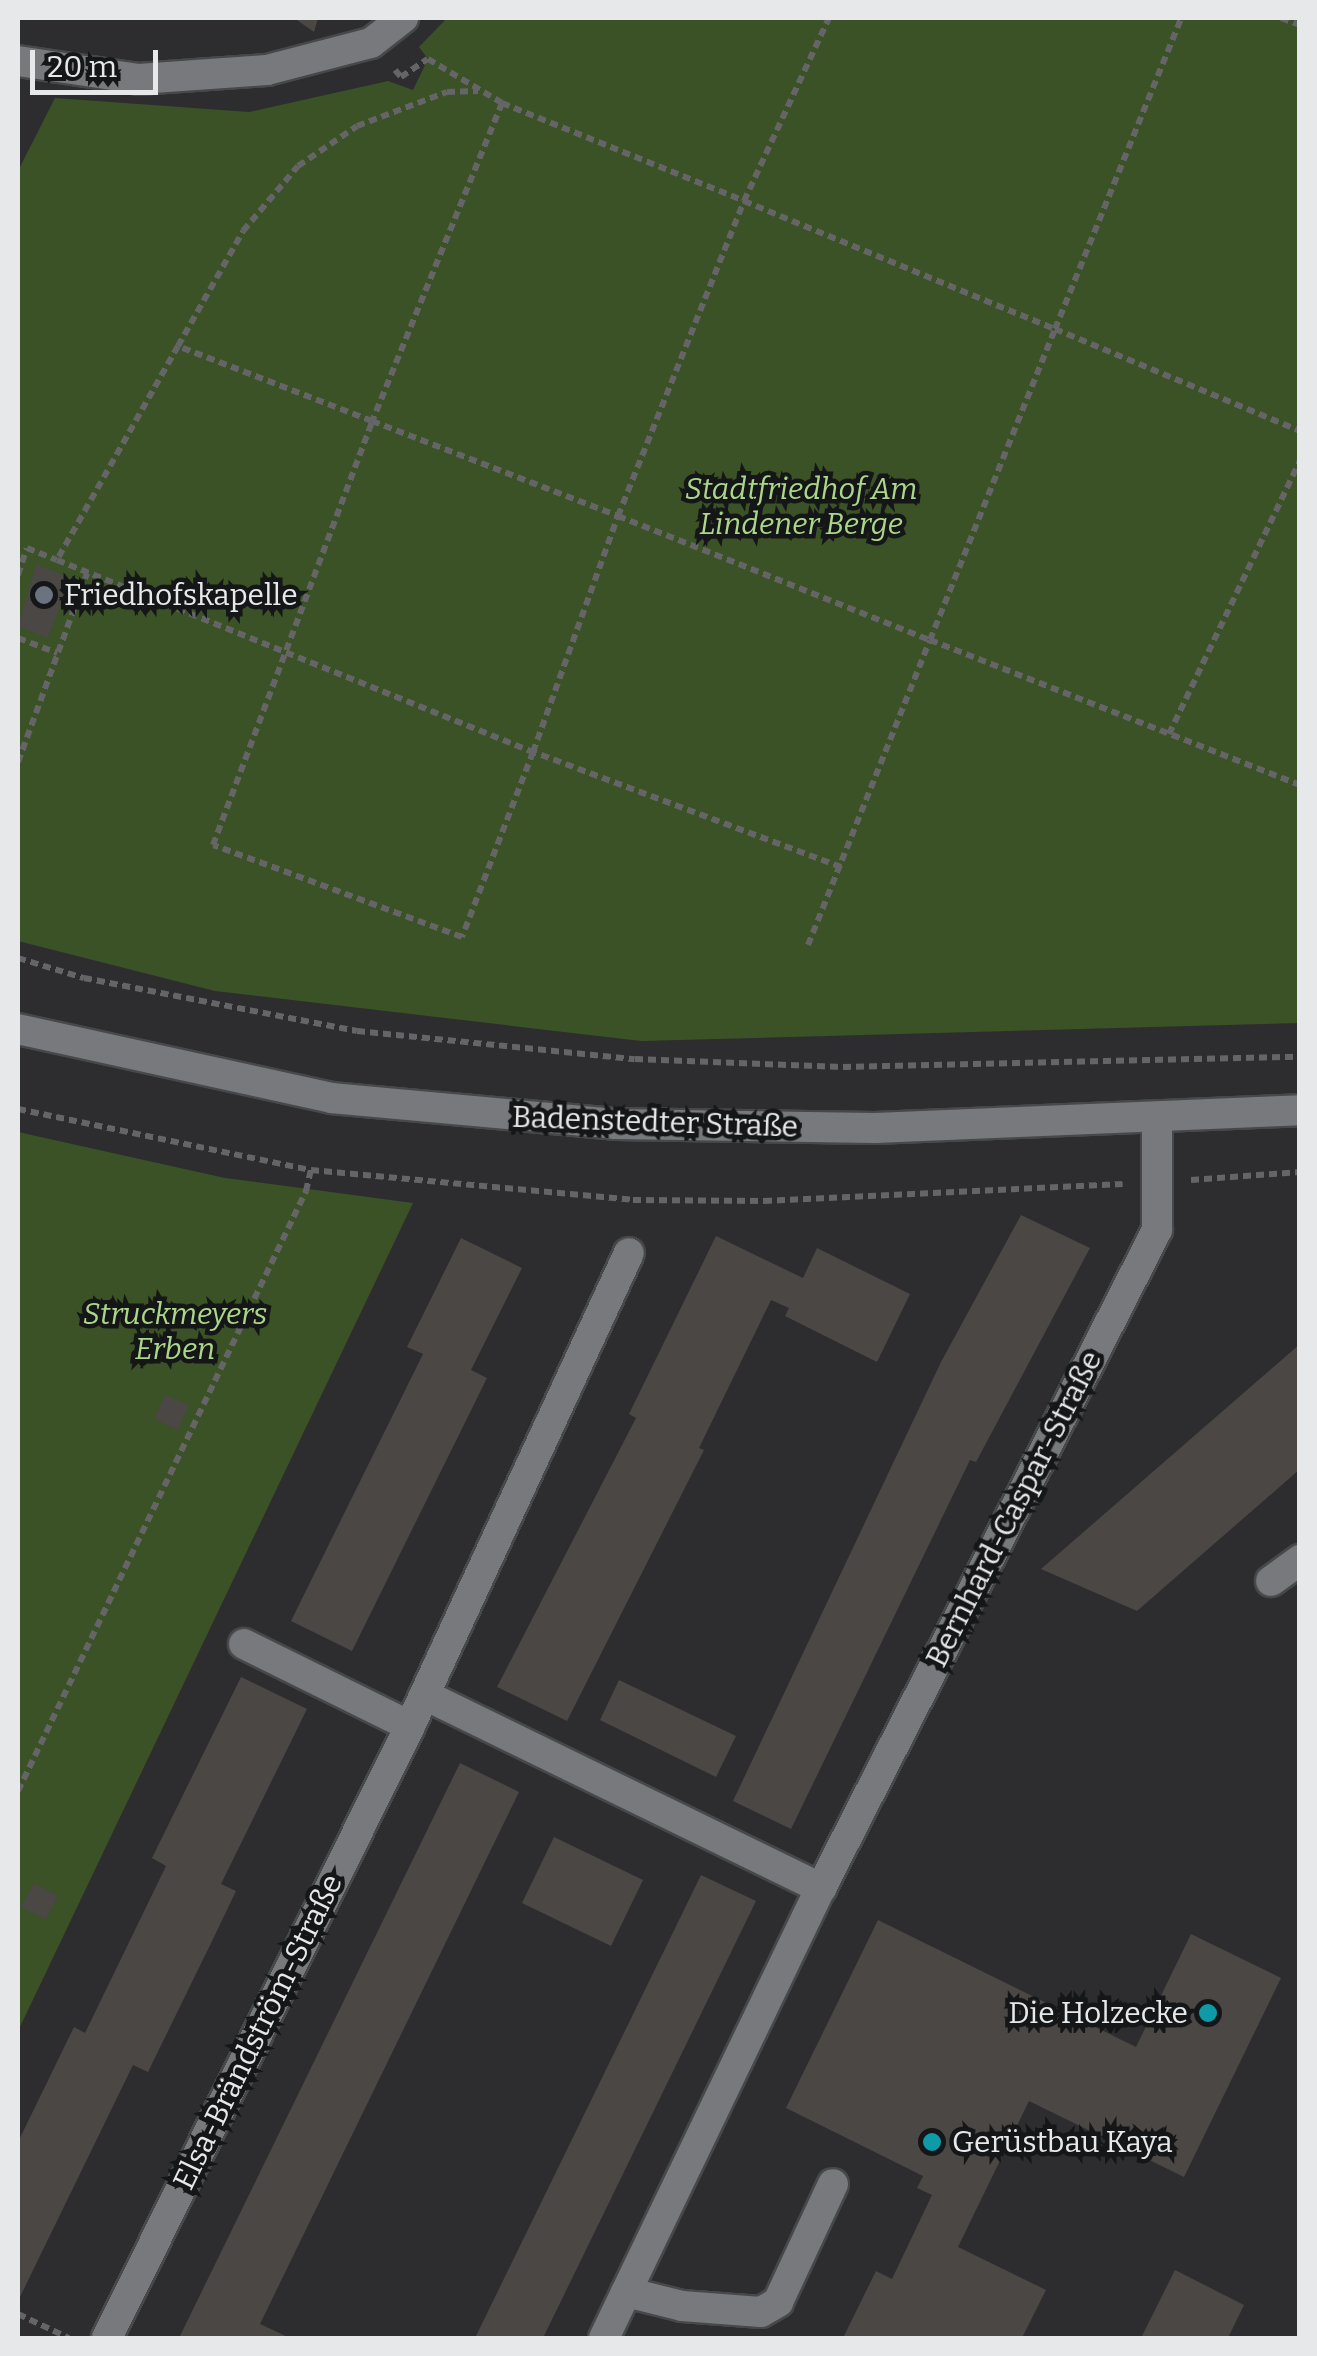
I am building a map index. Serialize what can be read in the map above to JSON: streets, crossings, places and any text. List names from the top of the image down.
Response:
{
  "streets": {
    "street": ["Badenstedter Straße", "Bernhard-Caspar-Straße", "Elsa-Brändström-Straße"]
  },
  "crossings": [
    ["Badenstedter Straße", "Bernhard-Caspar-Straße"]
  ],
  "parks": ["Stadtfriedhof Am Lindener Berge", "Struckmeyers Erben"],
  "places": ["Friedhofskapelle", "Die Holzecke", "Gerüstbau Kaya"],
  "scale_bar": "20 m"
}
